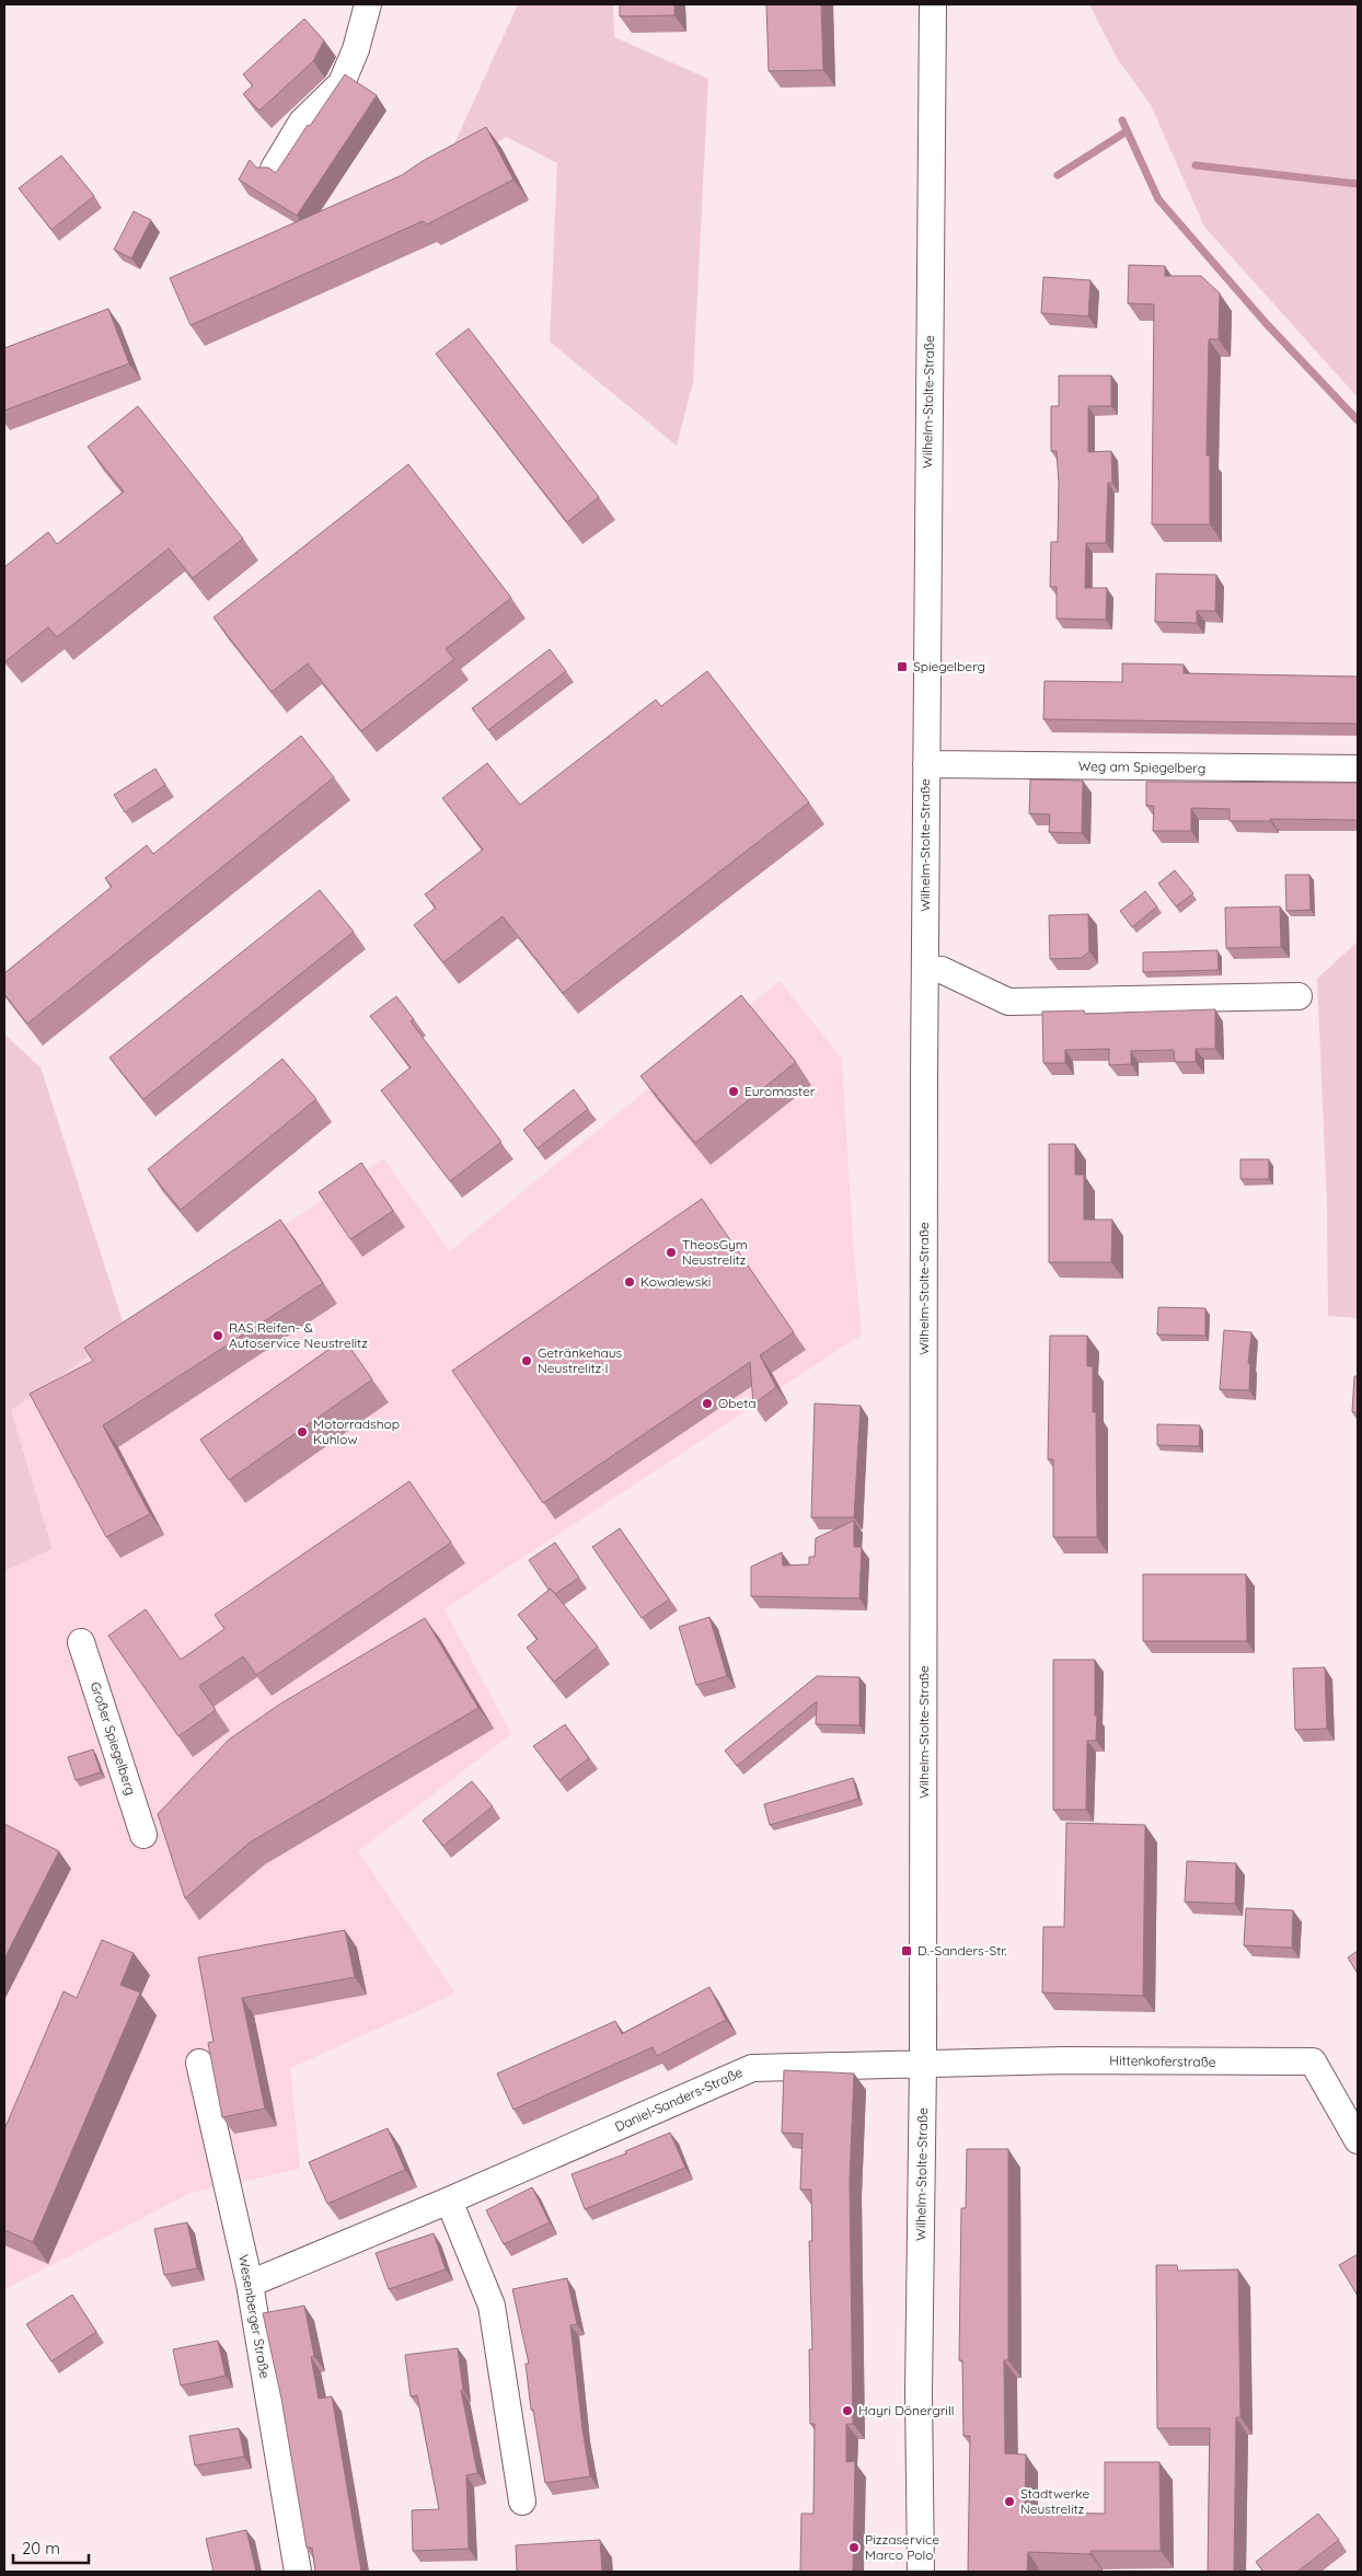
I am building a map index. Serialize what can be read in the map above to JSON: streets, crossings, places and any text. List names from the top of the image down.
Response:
{
  "streets": {
    "street": [
      "Wilhelm-Stolte-Straße",
      "Weg am Spiegelberg",
      "Großer Spiegelberg",
      "Hittenkoferstraße",
      "Daniel-Sanders-Straße",
      "Wesenberger Straße"
    ]
  },
  "crossings": [
    ["Wilhelm-Stolte-Straße", "Weg am Spiegelberg"],
    ["Wilhelm-Stolte-Straße", "Hittenkoferstraße"],
    ["Wilhelm-Stolte-Straße", "Daniel-Sanders-Straße"],
    ["Hittenkoferstraße", "Daniel-Sanders-Straße"],
    ["Daniel-Sanders-Straße", "Wesenberger Straße"]
  ],
  "places": {
    "transit": ["Spiegelberg", "D.-Sanders-Str."],
    "other": [
      "Euromaster",
      "TheosGym Neustrelitz",
      "Kowalewski",
      "RAS Reifen- & Autoservice Neustrelitz",
      "Getränkehaus Neustrelitz I",
      "Obeta",
      "Motorradshop Kuhlow",
      "Hayri Dönergrill",
      "Stadtwerke Neustrelitz",
      "Pizzaservice Marco Polo"
    ]
  },
  "scale_bar": "20 m"
}
